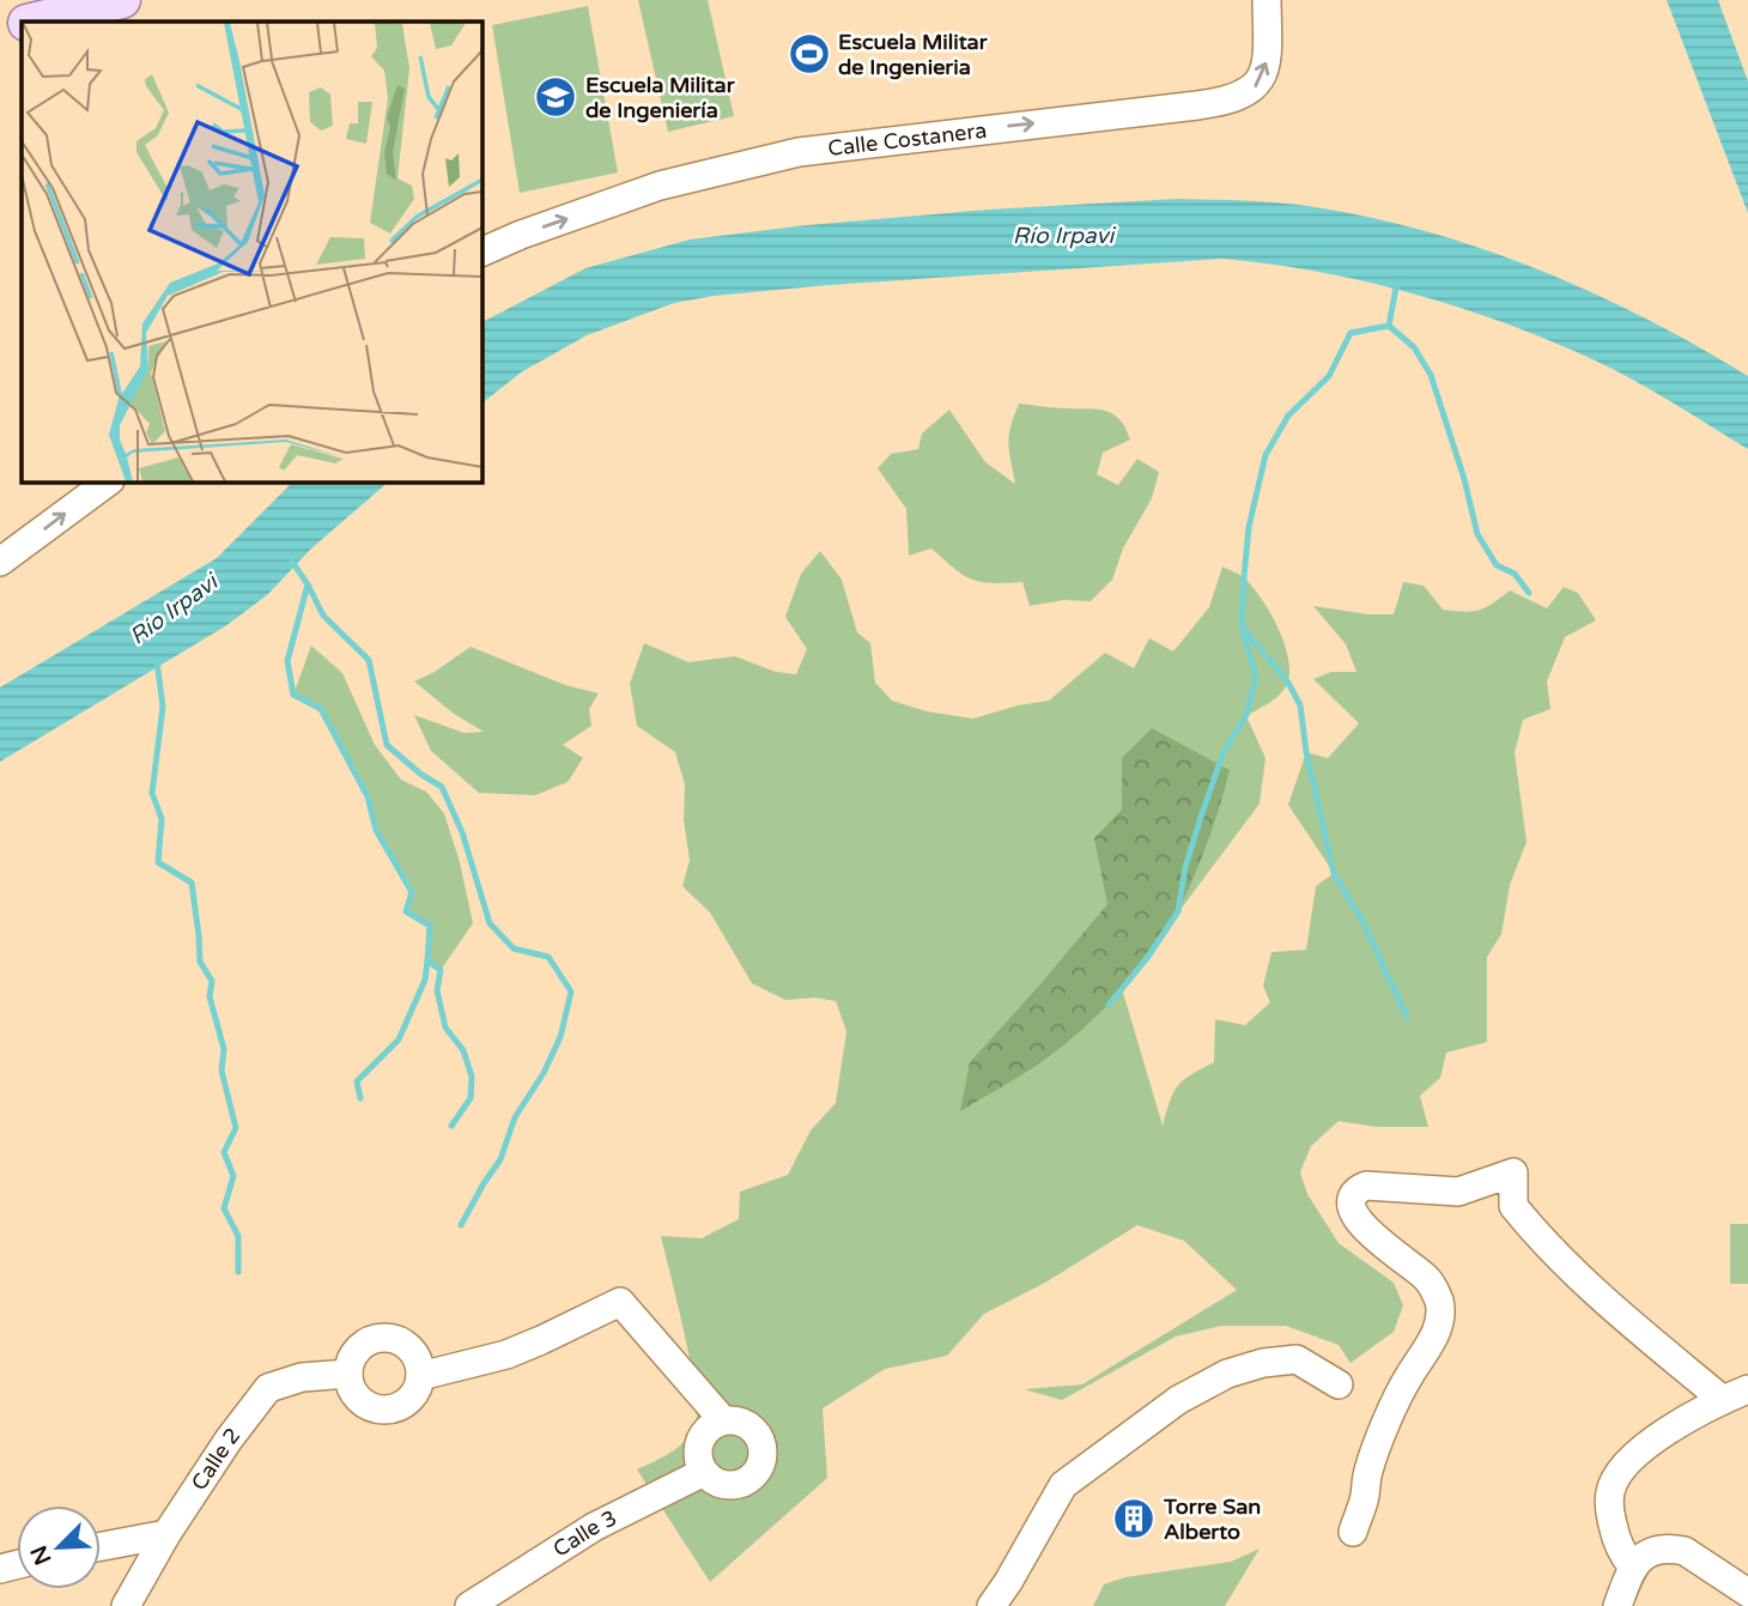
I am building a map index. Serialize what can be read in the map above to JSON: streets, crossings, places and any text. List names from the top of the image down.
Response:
{
  "streets": {
    "street": ["Calle Costanera", "Calle 2", "Calle 3"]
  },
  "one_way": ["Calle Costanera"],
  "water": ["Río Irpavi"],
  "places": {
    "sports": ["Escuela Militar de Ingenieria"],
    "school or university": ["Escuela Militar de Ingeniería"],
    "building": ["Torre San Alberto"]
  },
  "north": "bottom left"
}
